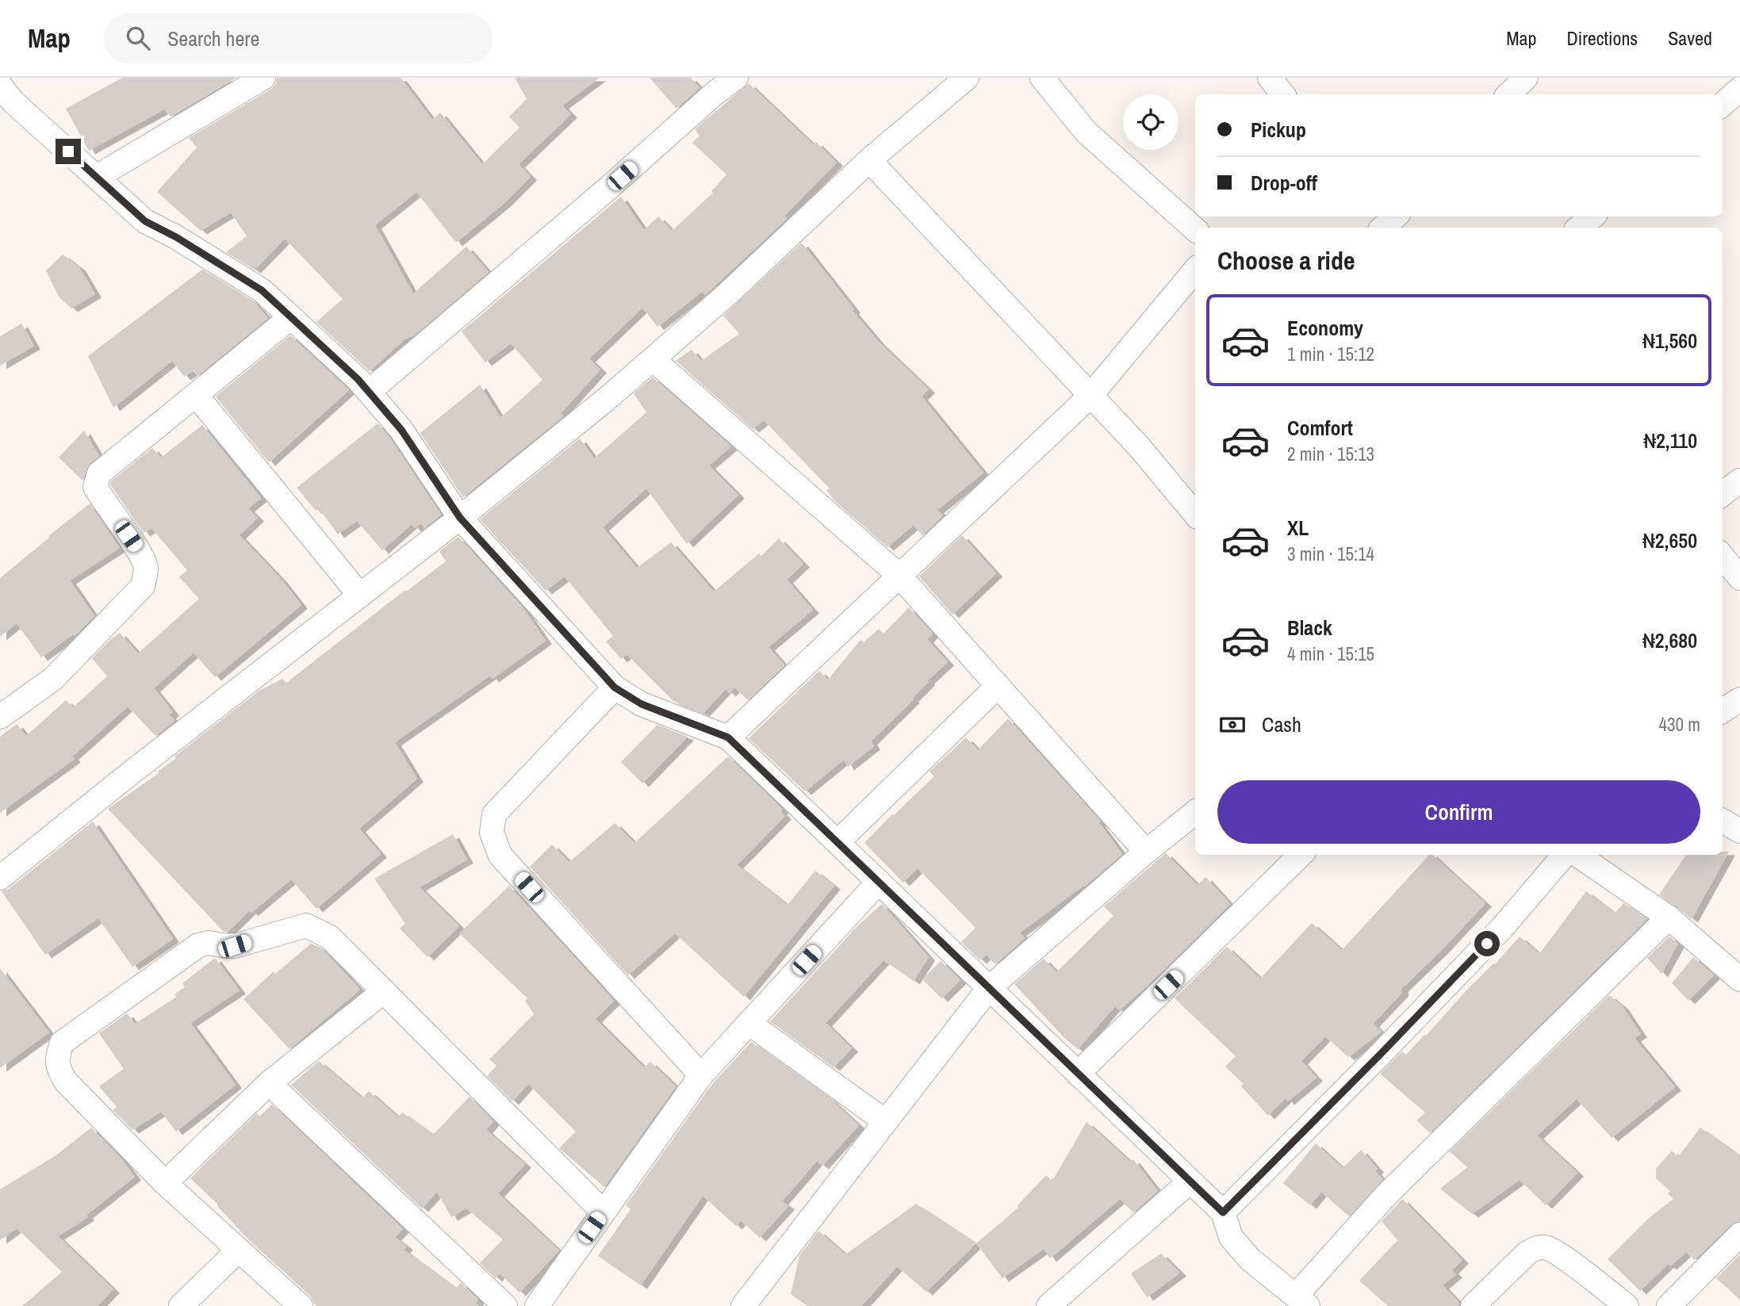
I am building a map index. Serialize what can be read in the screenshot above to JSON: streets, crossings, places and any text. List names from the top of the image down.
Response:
{
  "page": {
    "header": "Map",
    "search": "Search here",
    "nav": ["Map", "Directions", "Saved"],
    "banner": ["Pickup", "Drop-off"],
    "heading": "Choose a ride",
    "list": [
      {
        "name": "Economy",
        "note": "1 min · 15:12",
        "value": "₦1,560"
      },
      {
        "name": "Comfort",
        "note": "2 min · 15:13",
        "value": "₦2,110"
      },
      {
        "name": "XL",
        "note": "3 min · 15:14",
        "value": "₦2,650"
      },
      {
        "name": "Black",
        "note": "4 min · 15:15",
        "value": "₦2,680"
      }
    ],
    "pay": ["Cash", "430 m"],
    "buttons": "Confirm"
  }
}
